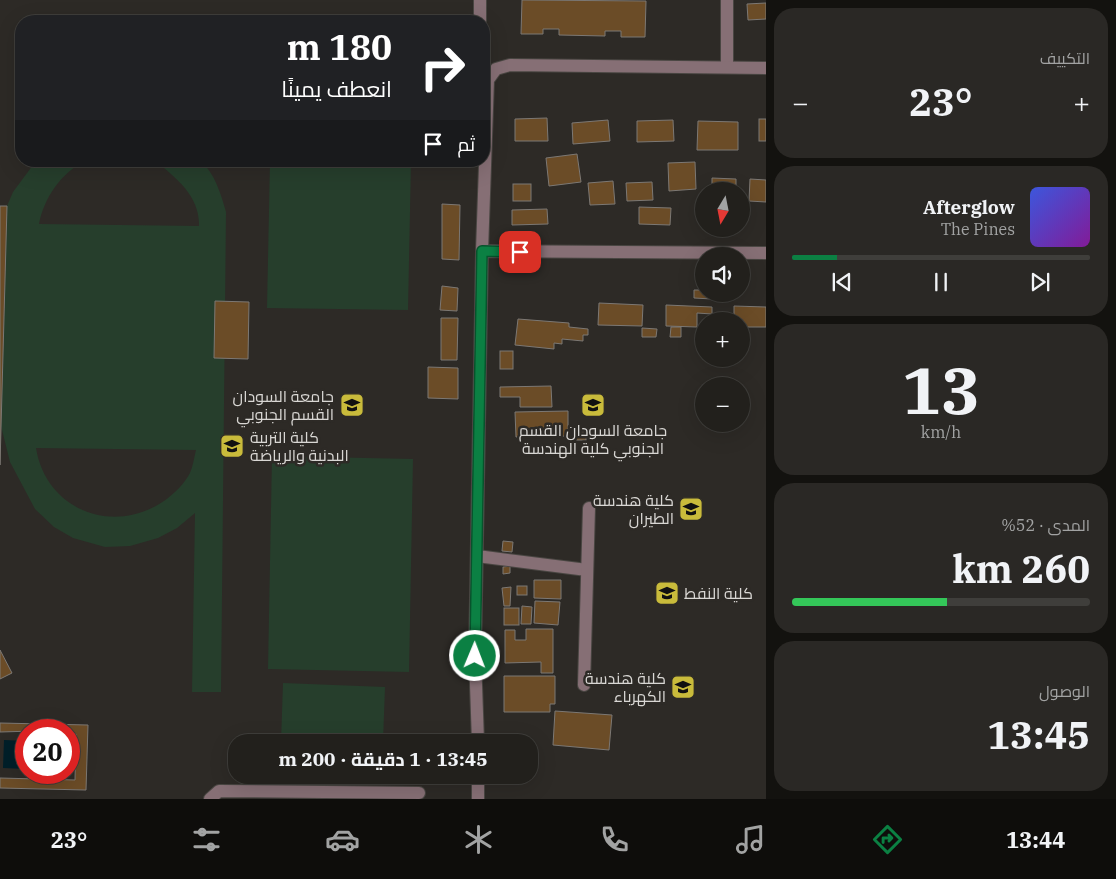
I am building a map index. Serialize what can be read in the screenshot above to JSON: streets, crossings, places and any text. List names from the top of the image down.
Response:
{
  "places": {
    "school or university": [
      "جامعة السودان القسم الجنوبي",
      "جامعة السودان القسم الجنوبي كلية الهندسة",
      "كلية التربية البدنية والرياضة",
      "كلية هندسة الطيران",
      "كلية النفط",
      "كلية هندسة الكهرباء"
    ]
  },
  "north": "bottom",
  "page": {
    "tile": [
      "التكييف",
      ["13", "km/h"],
      ["المدى · 52%", "260 km"],
      ["الوصول", "13:45"]
    ],
    "turn": ["180 m", "انعطف يمينًا"],
    "heat": ["−", "23°", "+"],
    "then": "ثم",
    "map_buttons": ["+", "−"],
    "song": ["Afterglow", "The Pines"],
    "limit": "20",
    "trip": "13:45 · 1 دقيقة · 200 m",
    "tabs": ["13:44", "23°"]
  }
}
